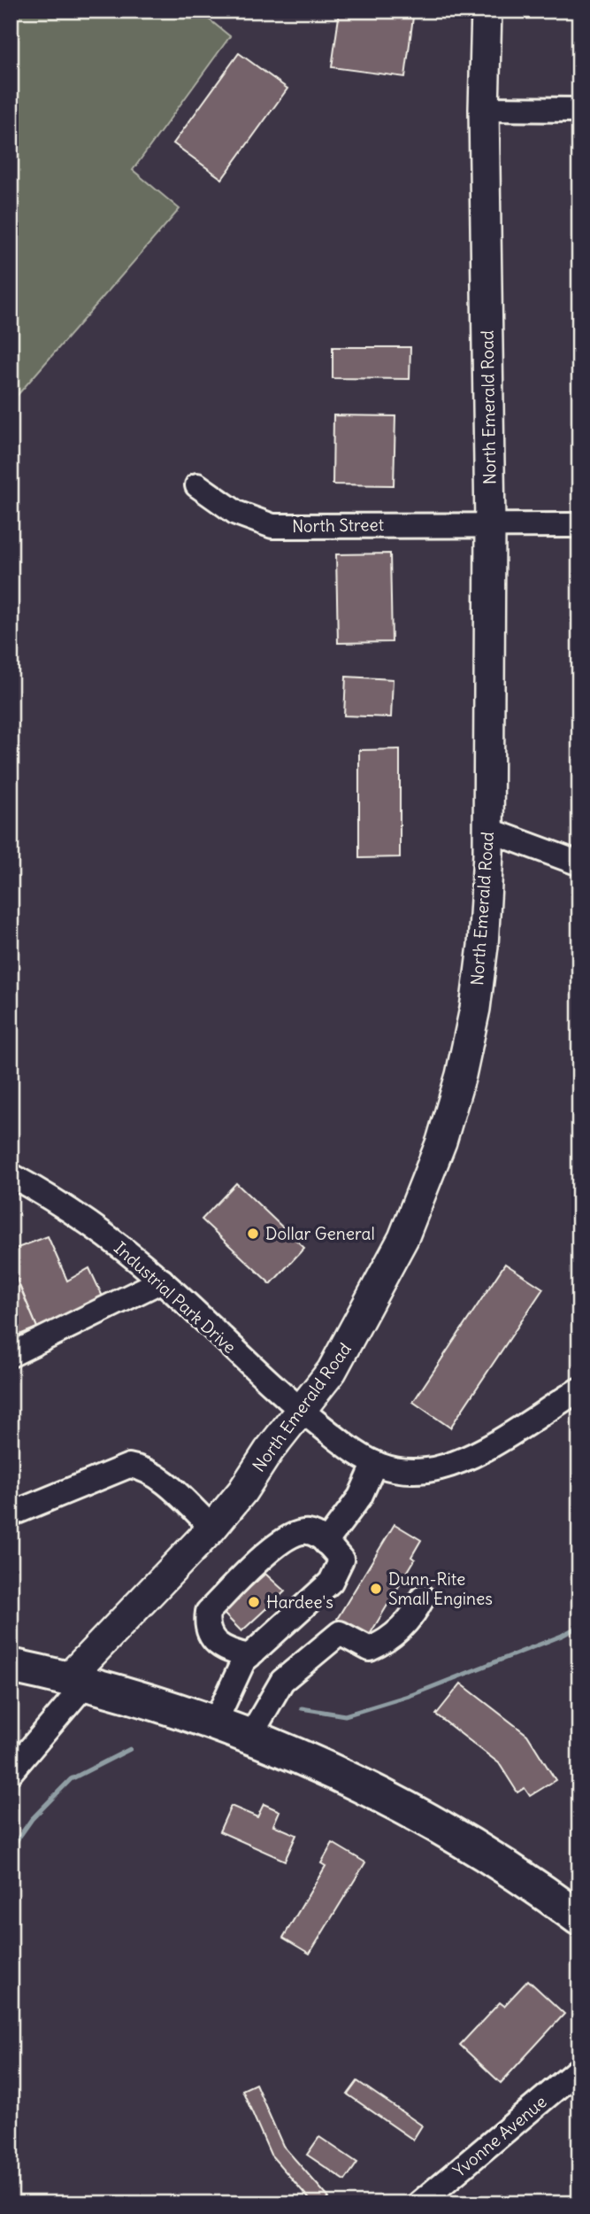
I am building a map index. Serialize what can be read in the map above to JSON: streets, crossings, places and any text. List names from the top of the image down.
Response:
{
  "streets": {
    "main road": ["North Emerald Road"],
    "street": ["North Street", "Industrial Park Drive", "Yvonne Avenue"]
  },
  "crossings": [
    ["North Emerald Road", "North Street"],
    ["North Emerald Road", "Industrial Park Drive"]
  ],
  "places": ["Dollar General", "Dunn-Rite Small Engines", "Hardee's"]
}
